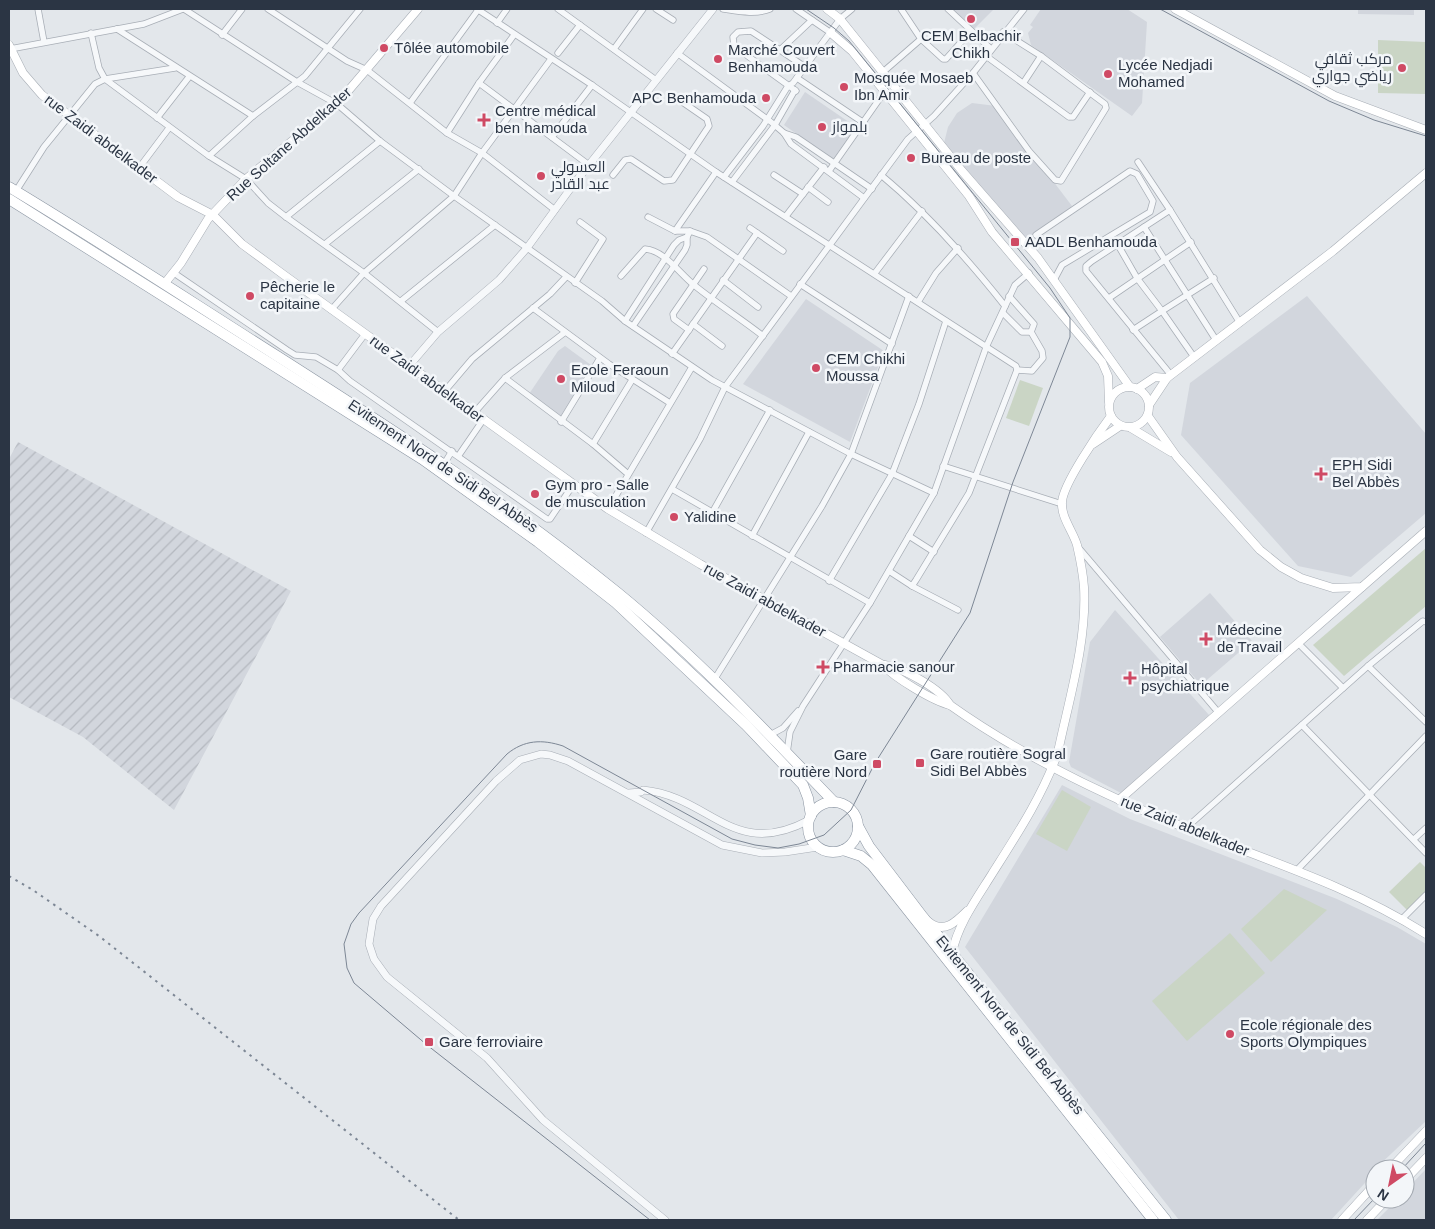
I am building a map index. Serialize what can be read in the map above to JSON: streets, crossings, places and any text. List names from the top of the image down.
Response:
{
  "streets": {
    "highway": ["Evitement Nord de Sidi Bel Abbès"],
    "main road": ["rue Zaidi abdelkader", "Rue Soltane Abdelkader"]
  },
  "crossings": [
    ["rue Zaidi abdelkader", "Rue Soltane Abdelkader"],
    ["Rue Soltane Abdelkader", "Evitement Nord de Sidi Bel Abbès"]
  ],
  "places": {
    "other": [
      "CEM Belbachir Chikh",
      "Tôlée automobile",
      "Marché Couvert Benhamouda",
      "مركب ثقافي رياضي جواري",
      "Lycée Nedjadi Mohamed",
      "Mosquée Mosaeb Ibn Amir",
      "APC Benhamouda",
      "بلمواز",
      "Bureau de poste",
      "العسولي عبد القادر",
      "Pêcherie le capitaine",
      "CEM Chikhi Moussa",
      "Ecole Feraoun Miloud",
      "Gym pro - Salle de musculation",
      "Yalidine",
      "Ecole régionale des Sports Olympiques"
    ],
    "health": [
      "Centre médical ben hamouda",
      "EPH Sidi Bel Abbès",
      "Médecine de Travail",
      "Pharmacie sanour",
      "Hôpital psychiatrique"
    ],
    "transit": [
      "AADL Benhamouda",
      "Gare routière Sogral Sidi Bel Abbès",
      "Gare routière Nord",
      "Gare ferroviaire"
    ]
  },
  "north": "bottom left"
}
